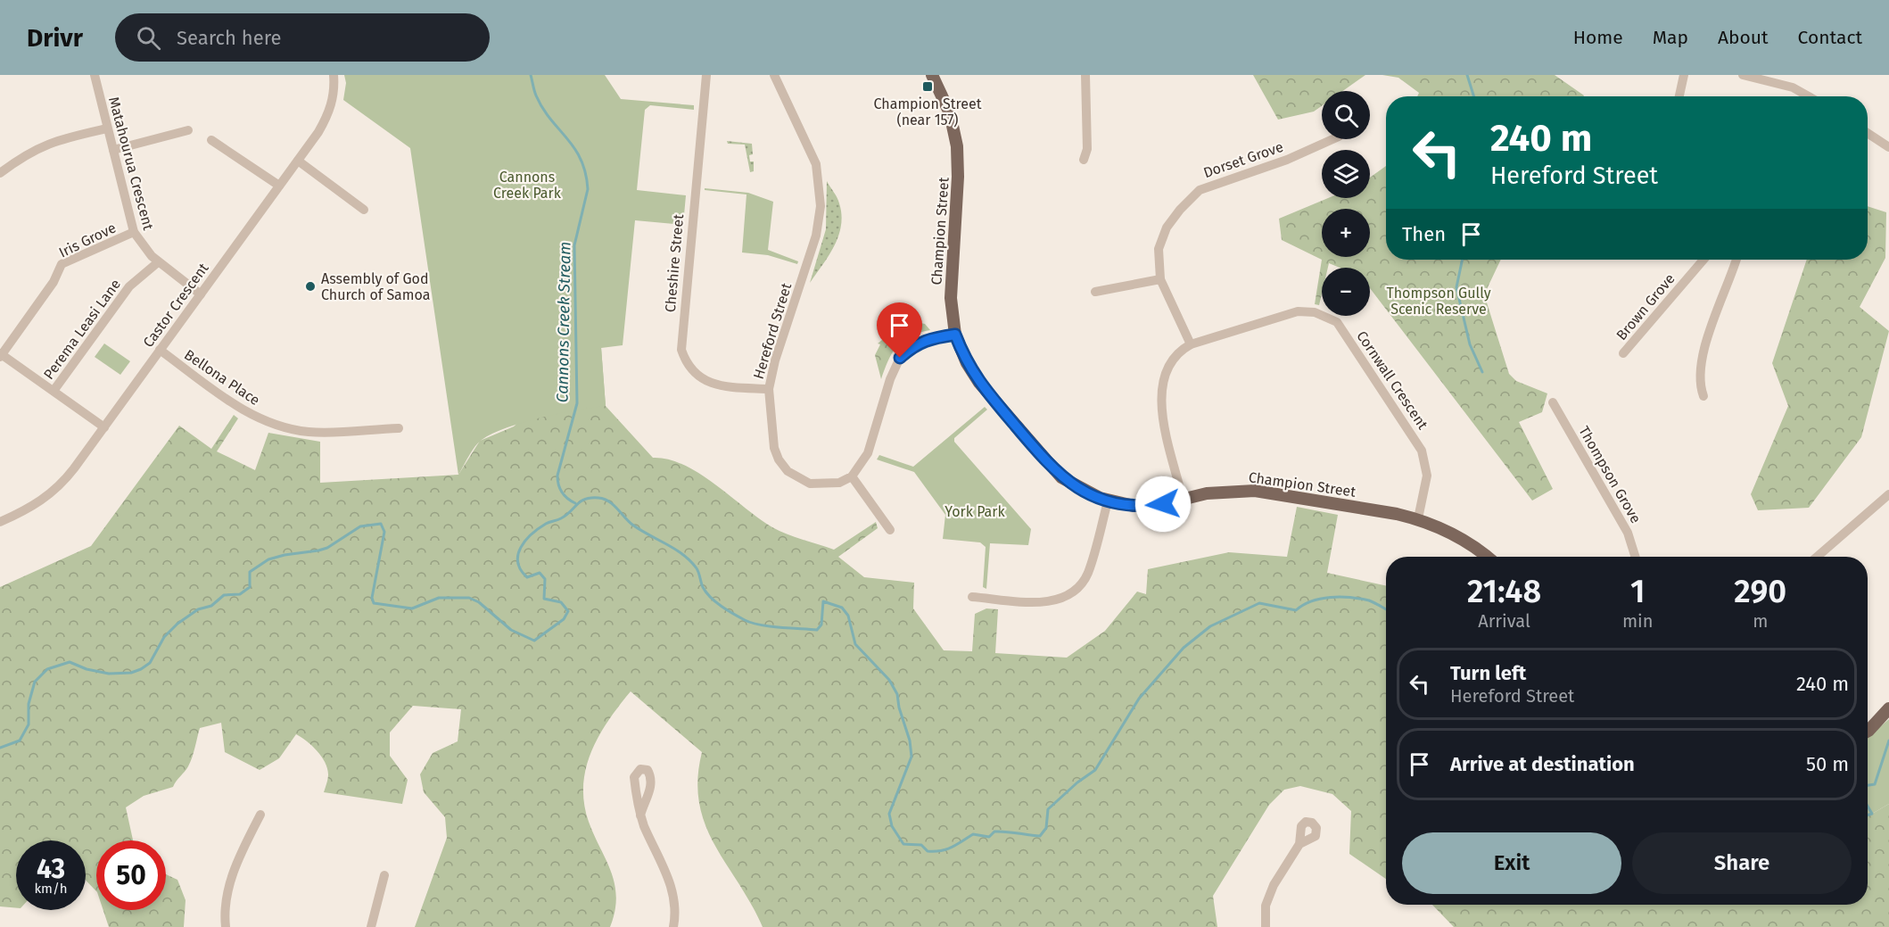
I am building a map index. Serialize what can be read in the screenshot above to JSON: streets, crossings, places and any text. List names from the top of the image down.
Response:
{
  "streets": {
    "main road": ["Champion Street"],
    "street": [
      "Dorset Grove",
      "Matahourua Crescent",
      "Iris Grove",
      "Cheshire Street",
      "Castor Crescent",
      "Brown Grove",
      "Perema Leasi Lane",
      "Hereford Street",
      "Bellona Place",
      "Cornwall Crescent",
      "Thompson Grove"
    ]
  },
  "crossings": [
    ["Dorset Grove", "Cornwall Crescent"],
    ["Matahourua Crescent", "Iris Grove"],
    ["Matahourua Crescent", "Castor Crescent"],
    ["Matahourua Crescent", "Perema Leasi Lane"],
    ["Champion Street", "Cornwall Crescent"],
    ["Cheshire Street", "Hereford Street"],
    ["Castor Crescent", "Bellona Place"]
  ],
  "water": ["Cannons Creek Stream"],
  "parks": ["Cannons Creek Park", "Thompson Gully Scenic Reserve", "York Park"],
  "places": {
    "transit": ["Champion Street (near 157)"],
    "other": ["Assembly of God Church of Samoa"]
  },
  "page": {
    "header": "Drivr",
    "search": "Search here",
    "nav": [
      "Home",
      "Map",
      "About",
      "Contact"
    ],
    "map_buttons": ["+", "−"],
    "turn": ["240 m", "Hereford Street"],
    "then": "Then",
    "eta": [
      "21:48",
      "Arrival",
      "1",
      "min",
      "290",
      "m"
    ],
    "list": [
      {
        "name": "Turn left",
        "note": "Hereford Street",
        "value": "240 m"
      },
      {
        "name": "Arrive at destination",
        "value": "50 m"
      }
    ],
    "buttons": ["Exit", "Share"],
    "speed": "43 km/h",
    "limit": "50"
  }
}
